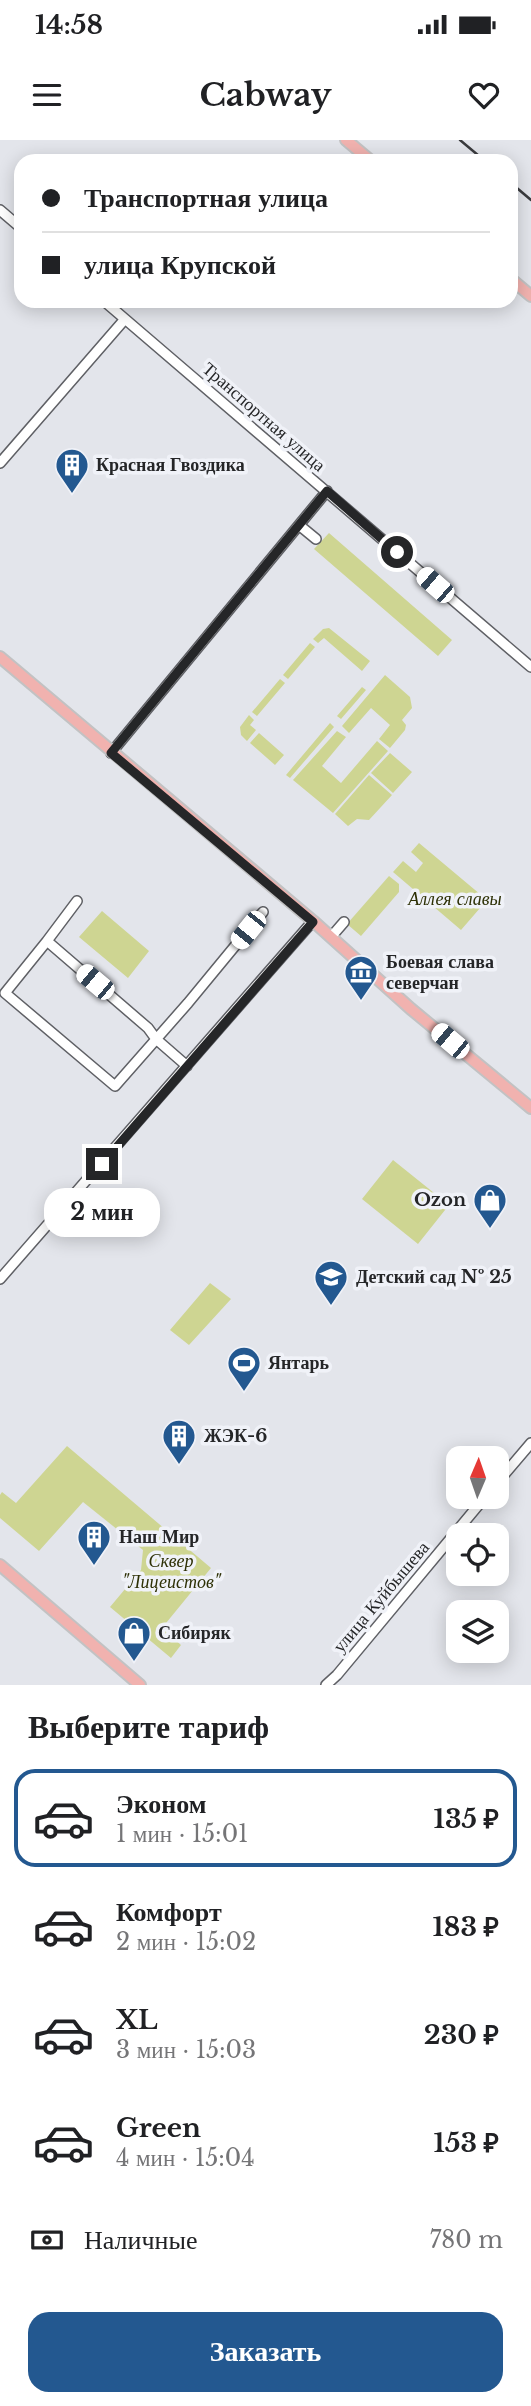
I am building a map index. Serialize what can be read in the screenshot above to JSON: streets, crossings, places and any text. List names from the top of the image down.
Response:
{
  "streets": {
    "street": ["Транспортная улица", "улица Куйбышева"]
  },
  "parks": ["Аллея славы", "Сквер \"Лицеистов\""],
  "places": {
    "building": ["Красная Гвоздика", "ЖЭК-6", "Наш Мир"],
    "museum": ["Боевая слава северчан"],
    "shop": ["Ozon", "Сибиряк"],
    "school or university": ["Детский сад № 25"],
    "sports": ["Янтарь"]
  },
  "north": "top",
  "page": {
    "status": "14:58",
    "header": "Cabway",
    "banner": ["Транспортная улица", "улица Крупской"],
    "bubble": "2 мин",
    "heading": "Выберите тариф",
    "list": [
      {
        "name": "Эконом",
        "note": "1 мин · 15:01",
        "value": "135 ₽"
      },
      {
        "name": "Комфорт",
        "note": "2 мин · 15:02",
        "value": "183 ₽"
      },
      {
        "name": "XL",
        "note": "3 мин · 15:03",
        "value": "230 ₽"
      },
      {
        "name": "Green",
        "note": "4 мин · 15:04",
        "value": "153 ₽"
      }
    ],
    "pay": ["Наличные", "780 m"],
    "buttons": "Заказать"
  }
}
